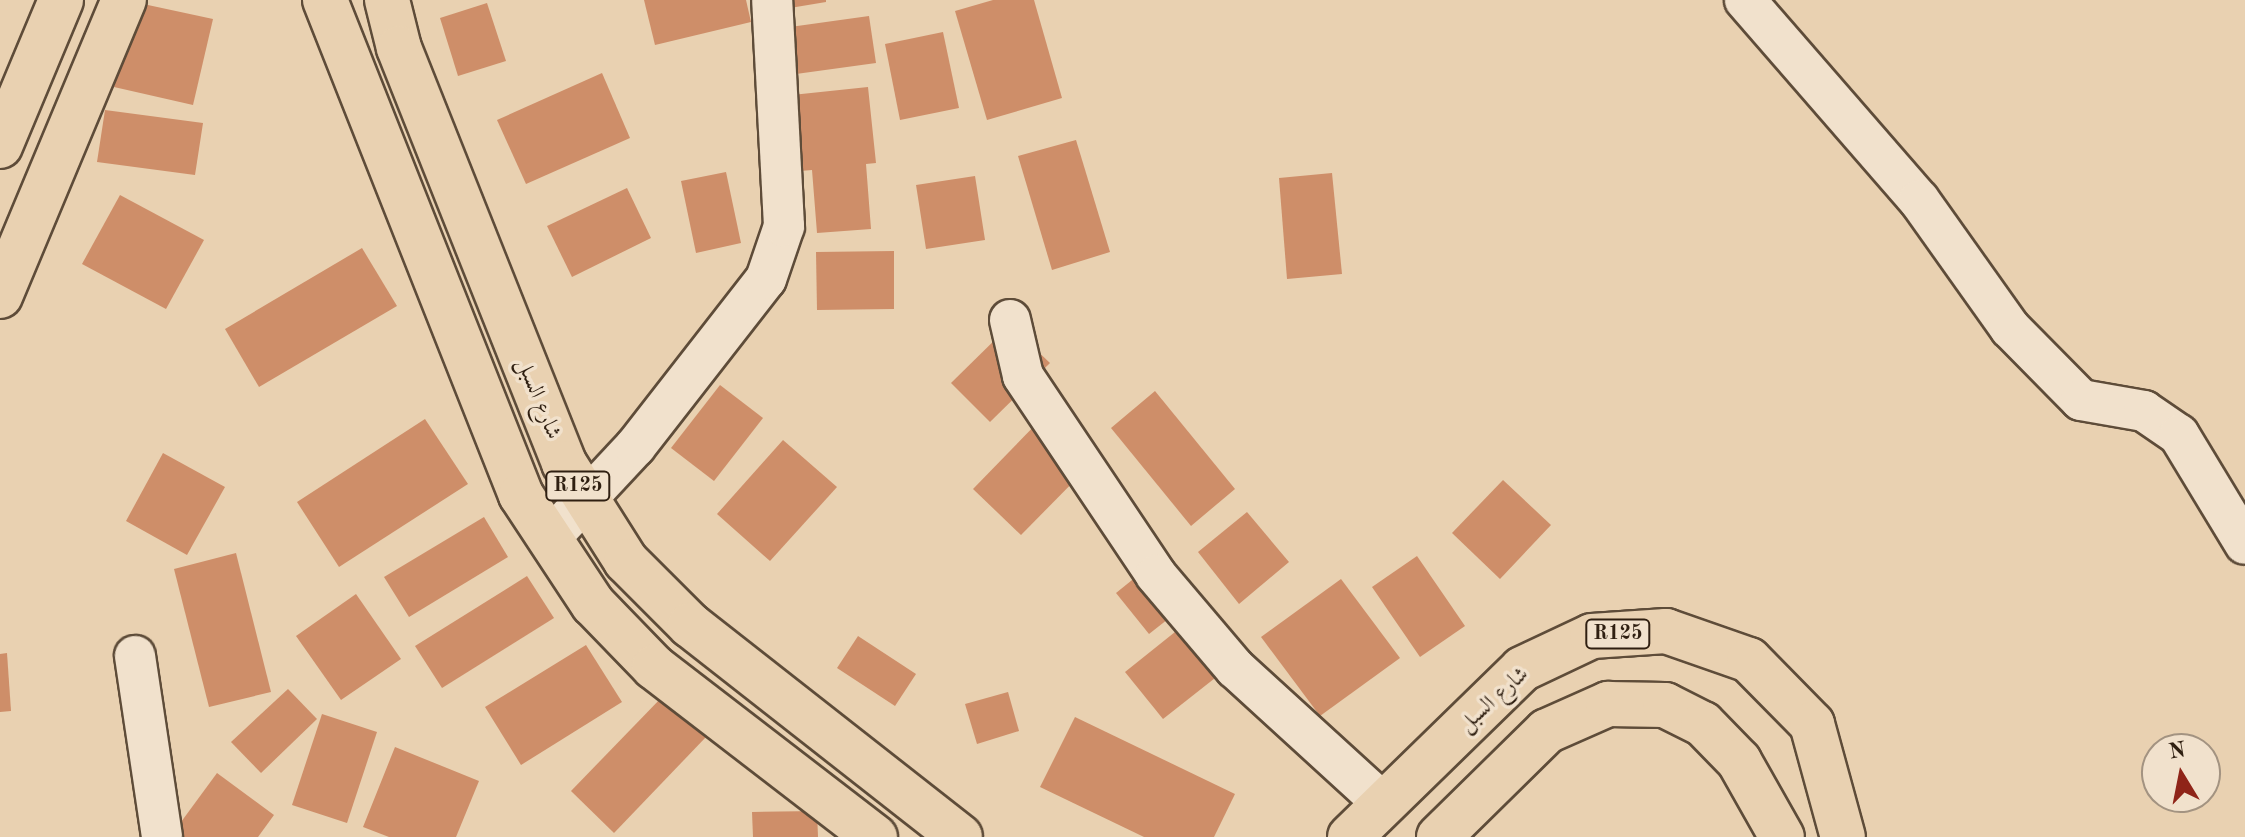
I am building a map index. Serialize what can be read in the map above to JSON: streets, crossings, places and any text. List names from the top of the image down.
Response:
{
  "streets": {
    "main road": ["شارع السبل", "R125"]
  },
  "north": "top"
}
